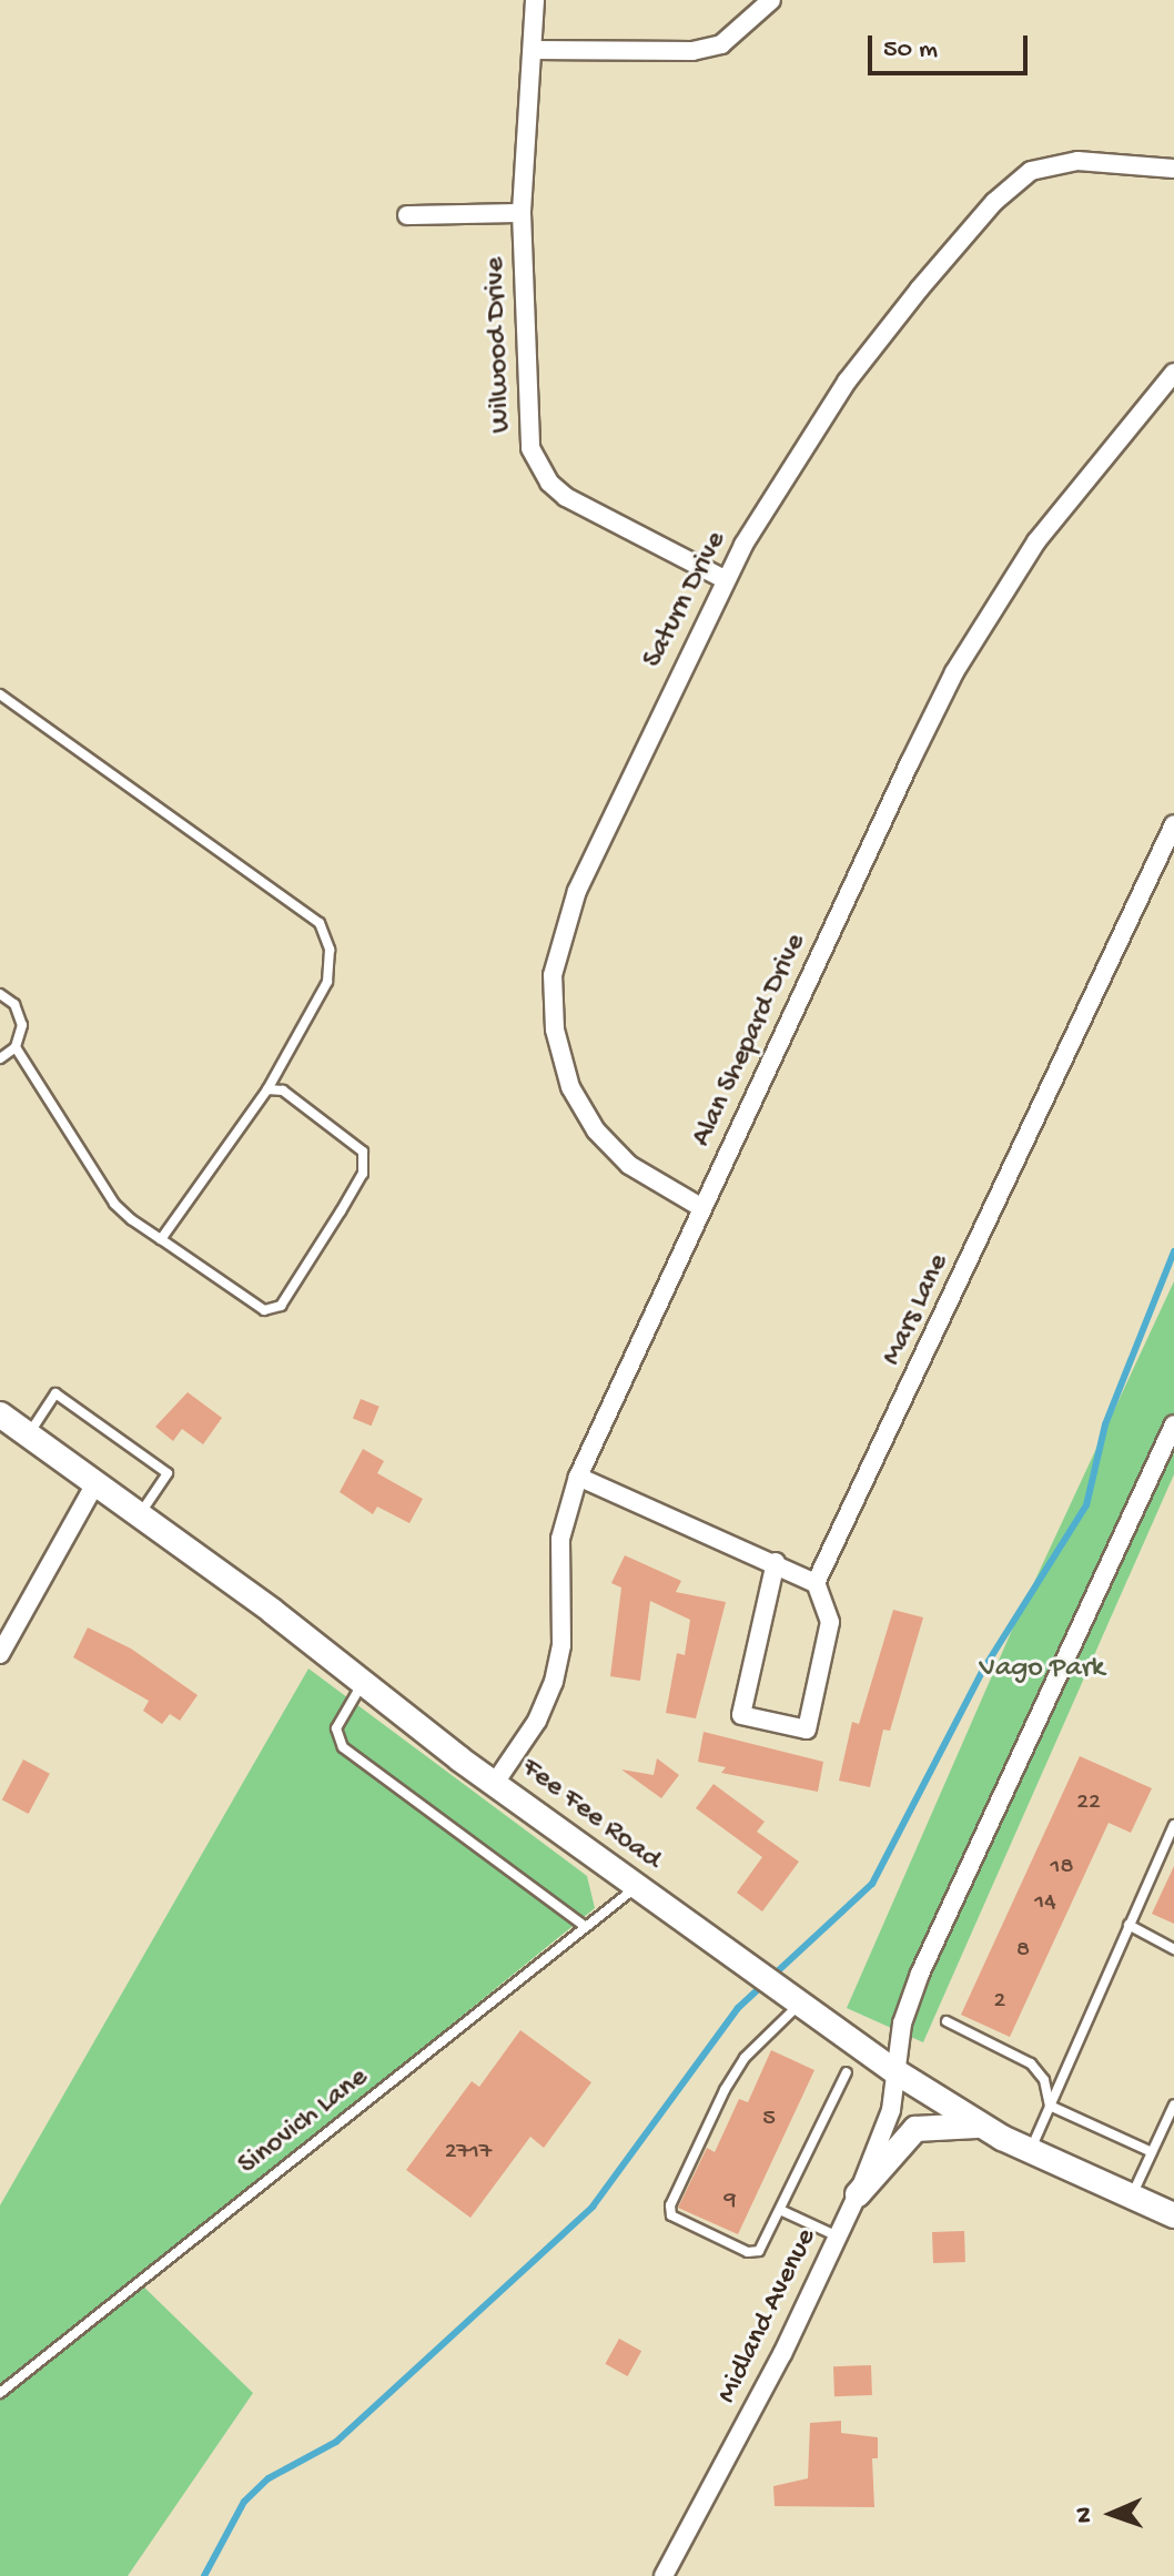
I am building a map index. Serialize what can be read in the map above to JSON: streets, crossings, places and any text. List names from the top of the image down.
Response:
{
  "streets": {
    "street": [
      "Wilwood Drive",
      "Saturn Drive",
      "Alan Shepard Drive",
      "Mars Lane",
      "Fee Fee Road",
      "Midland Avenue"
    ],
    "lane": ["Sinovich Lane"]
  },
  "crossings": [
    ["Wilwood Drive", "Saturn Drive"],
    ["Saturn Drive", "Alan Shepard Drive"],
    ["Alan Shepard Drive", "Fee Fee Road"],
    ["Fee Fee Road", "Sinovich Lane"],
    ["Fee Fee Road", "Midland Avenue"]
  ],
  "parks": ["Vago Park"],
  "house_numbers": [
    "22",
    "18",
    "14",
    "8",
    "2",
    "5",
    "2717",
    "9"
  ],
  "scale_bar": "50 m",
  "north": "left"
}
